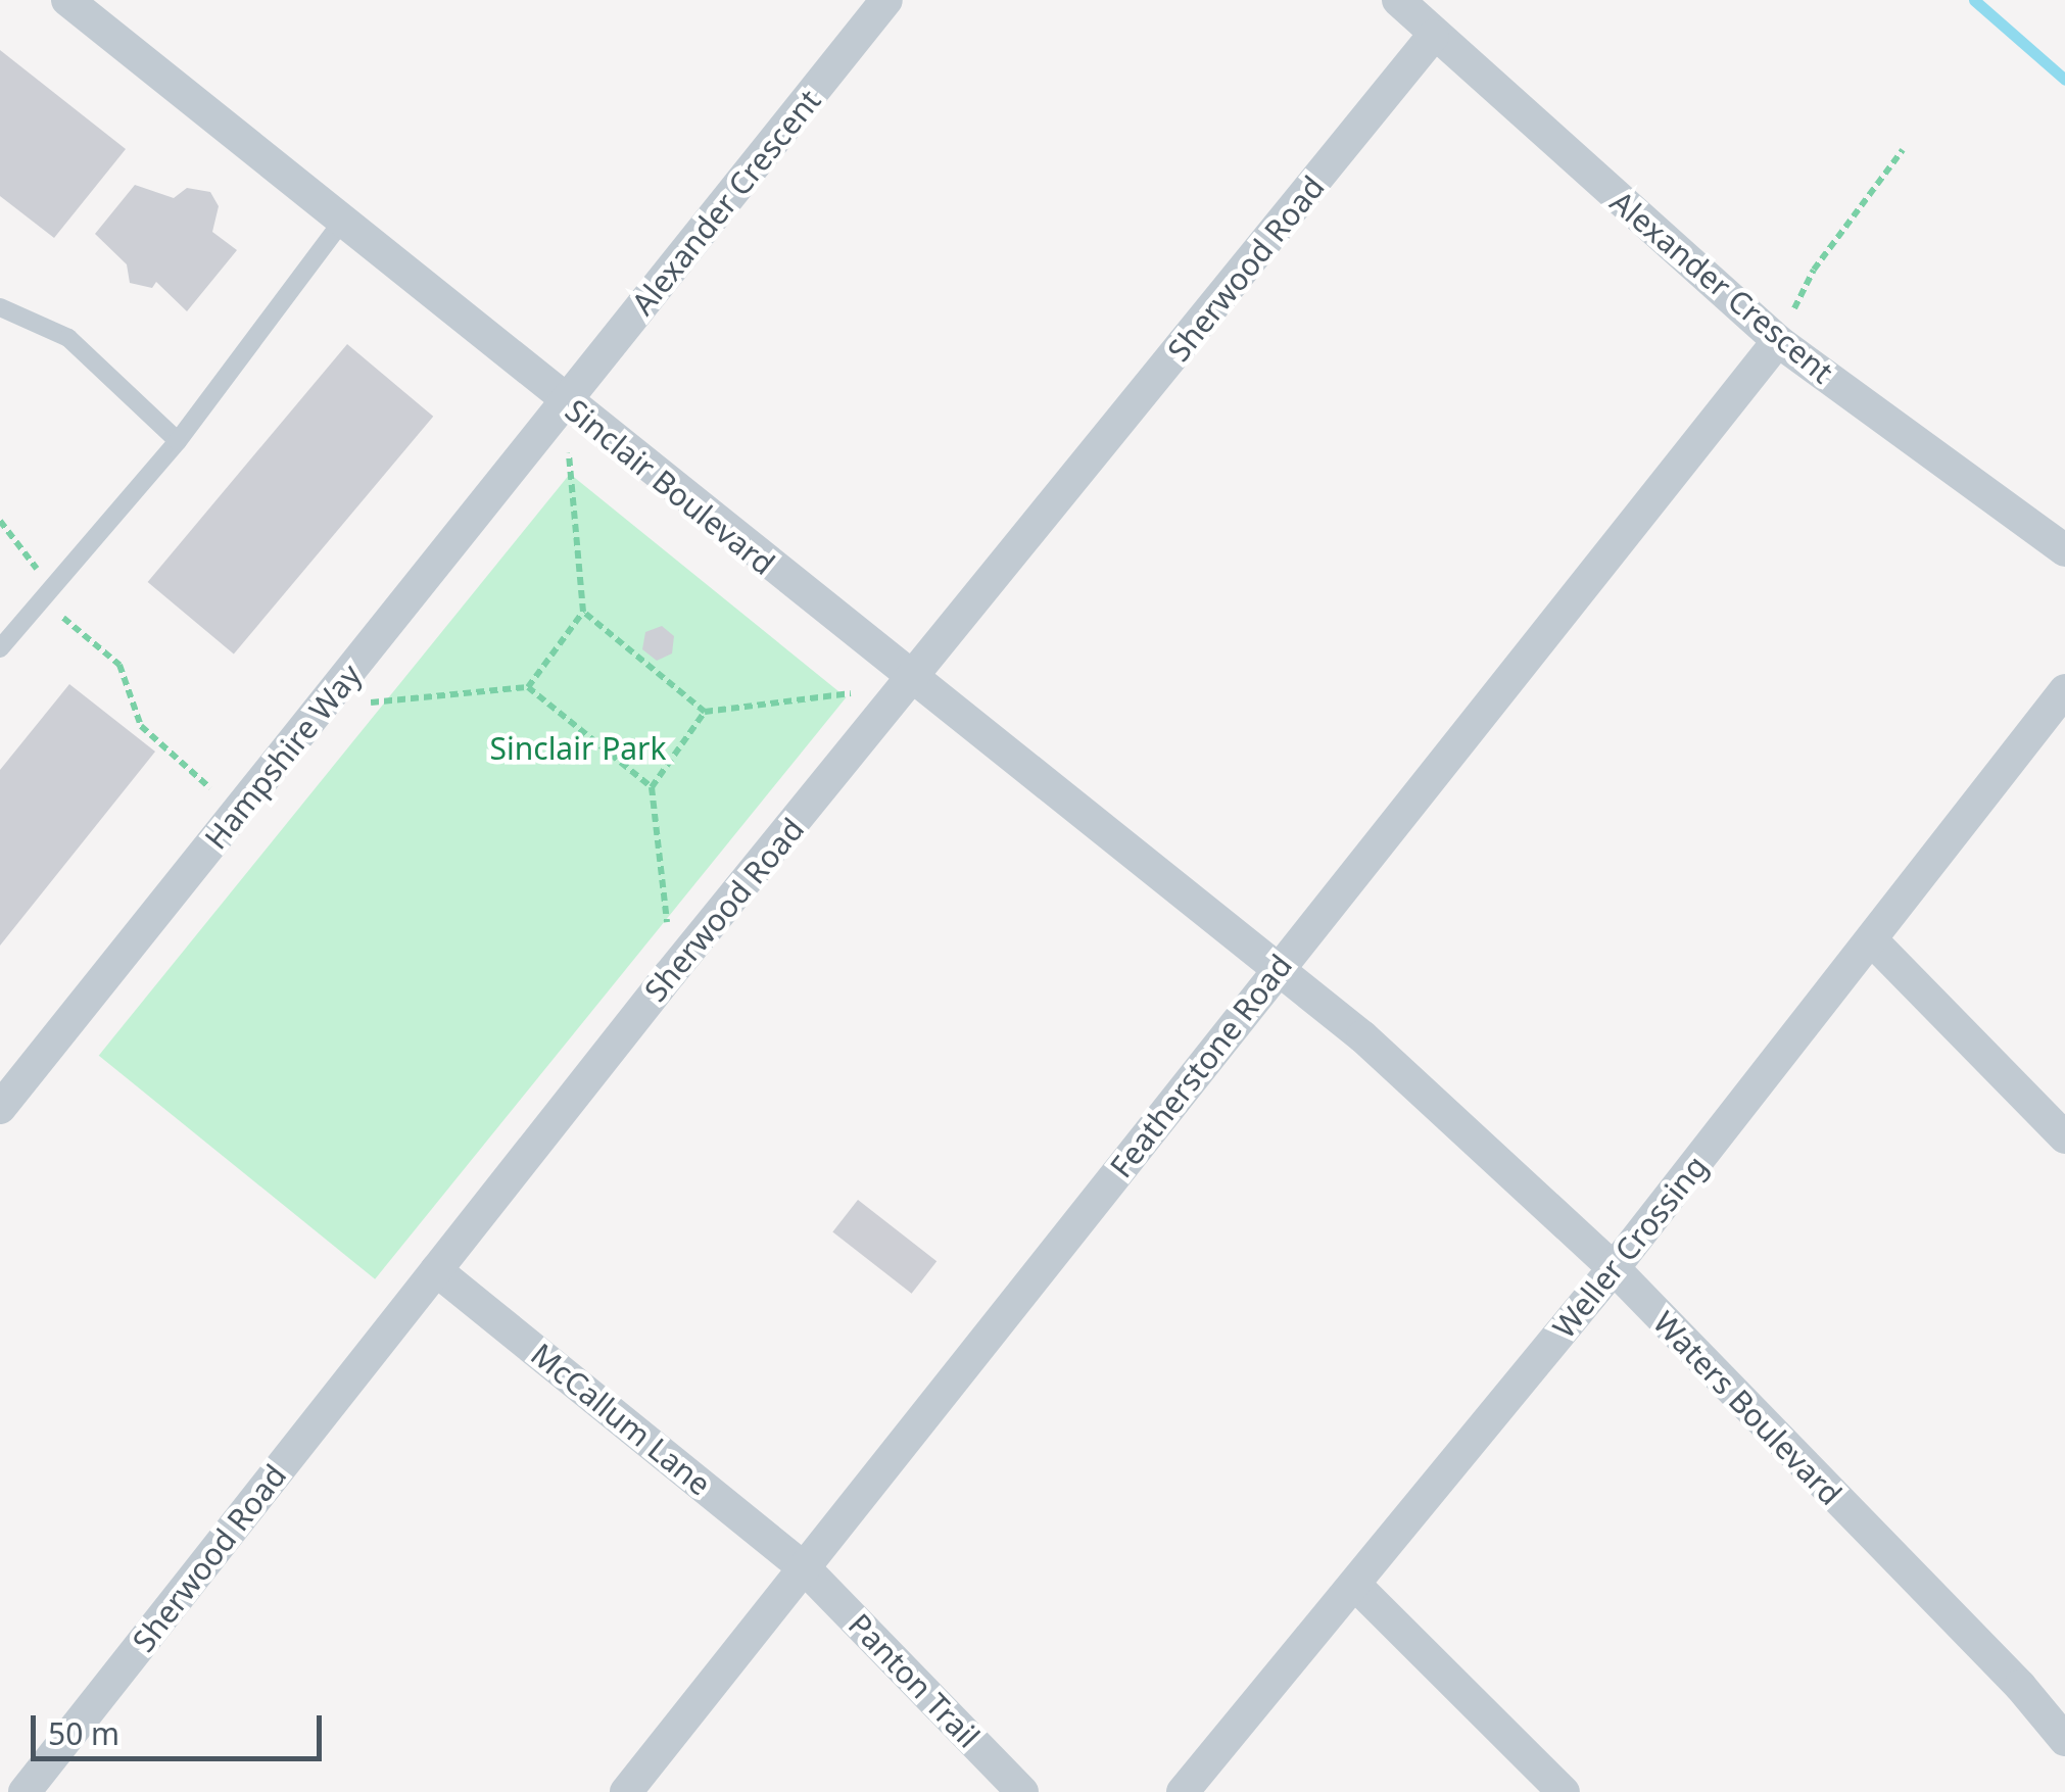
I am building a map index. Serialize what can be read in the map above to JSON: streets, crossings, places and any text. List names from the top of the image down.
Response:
{
  "streets": {
    "street": [
      "Alexander Crescent",
      "Sherwood Road",
      "Sinclair Boulevard",
      "Hampshire Way",
      "Featherstone Road",
      "Weller Crossing",
      "Waters Boulevard",
      "McCallum Lane",
      "Panton Trail"
    ]
  },
  "crossings": [
    ["Alexander Crescent", "Sherwood Road"],
    ["Alexander Crescent", "Sinclair Boulevard"],
    ["Alexander Crescent", "Hampshire Way"],
    ["Alexander Crescent", "Featherstone Road"],
    ["Sherwood Road", "Sinclair Boulevard"],
    ["Sherwood Road", "McCallum Lane"],
    ["Sinclair Boulevard", "Hampshire Way"],
    ["Sinclair Boulevard", "Featherstone Road"],
    ["Sinclair Boulevard", "Waters Boulevard"],
    ["Featherstone Road", "Waters Boulevard"],
    ["Featherstone Road", "McCallum Lane"],
    ["Featherstone Road", "Panton Trail"],
    ["Weller Crossing", "Waters Boulevard"],
    ["McCallum Lane", "Panton Trail"]
  ],
  "parks": ["Sinclair Park"],
  "scale_bar": "50 m"
}
